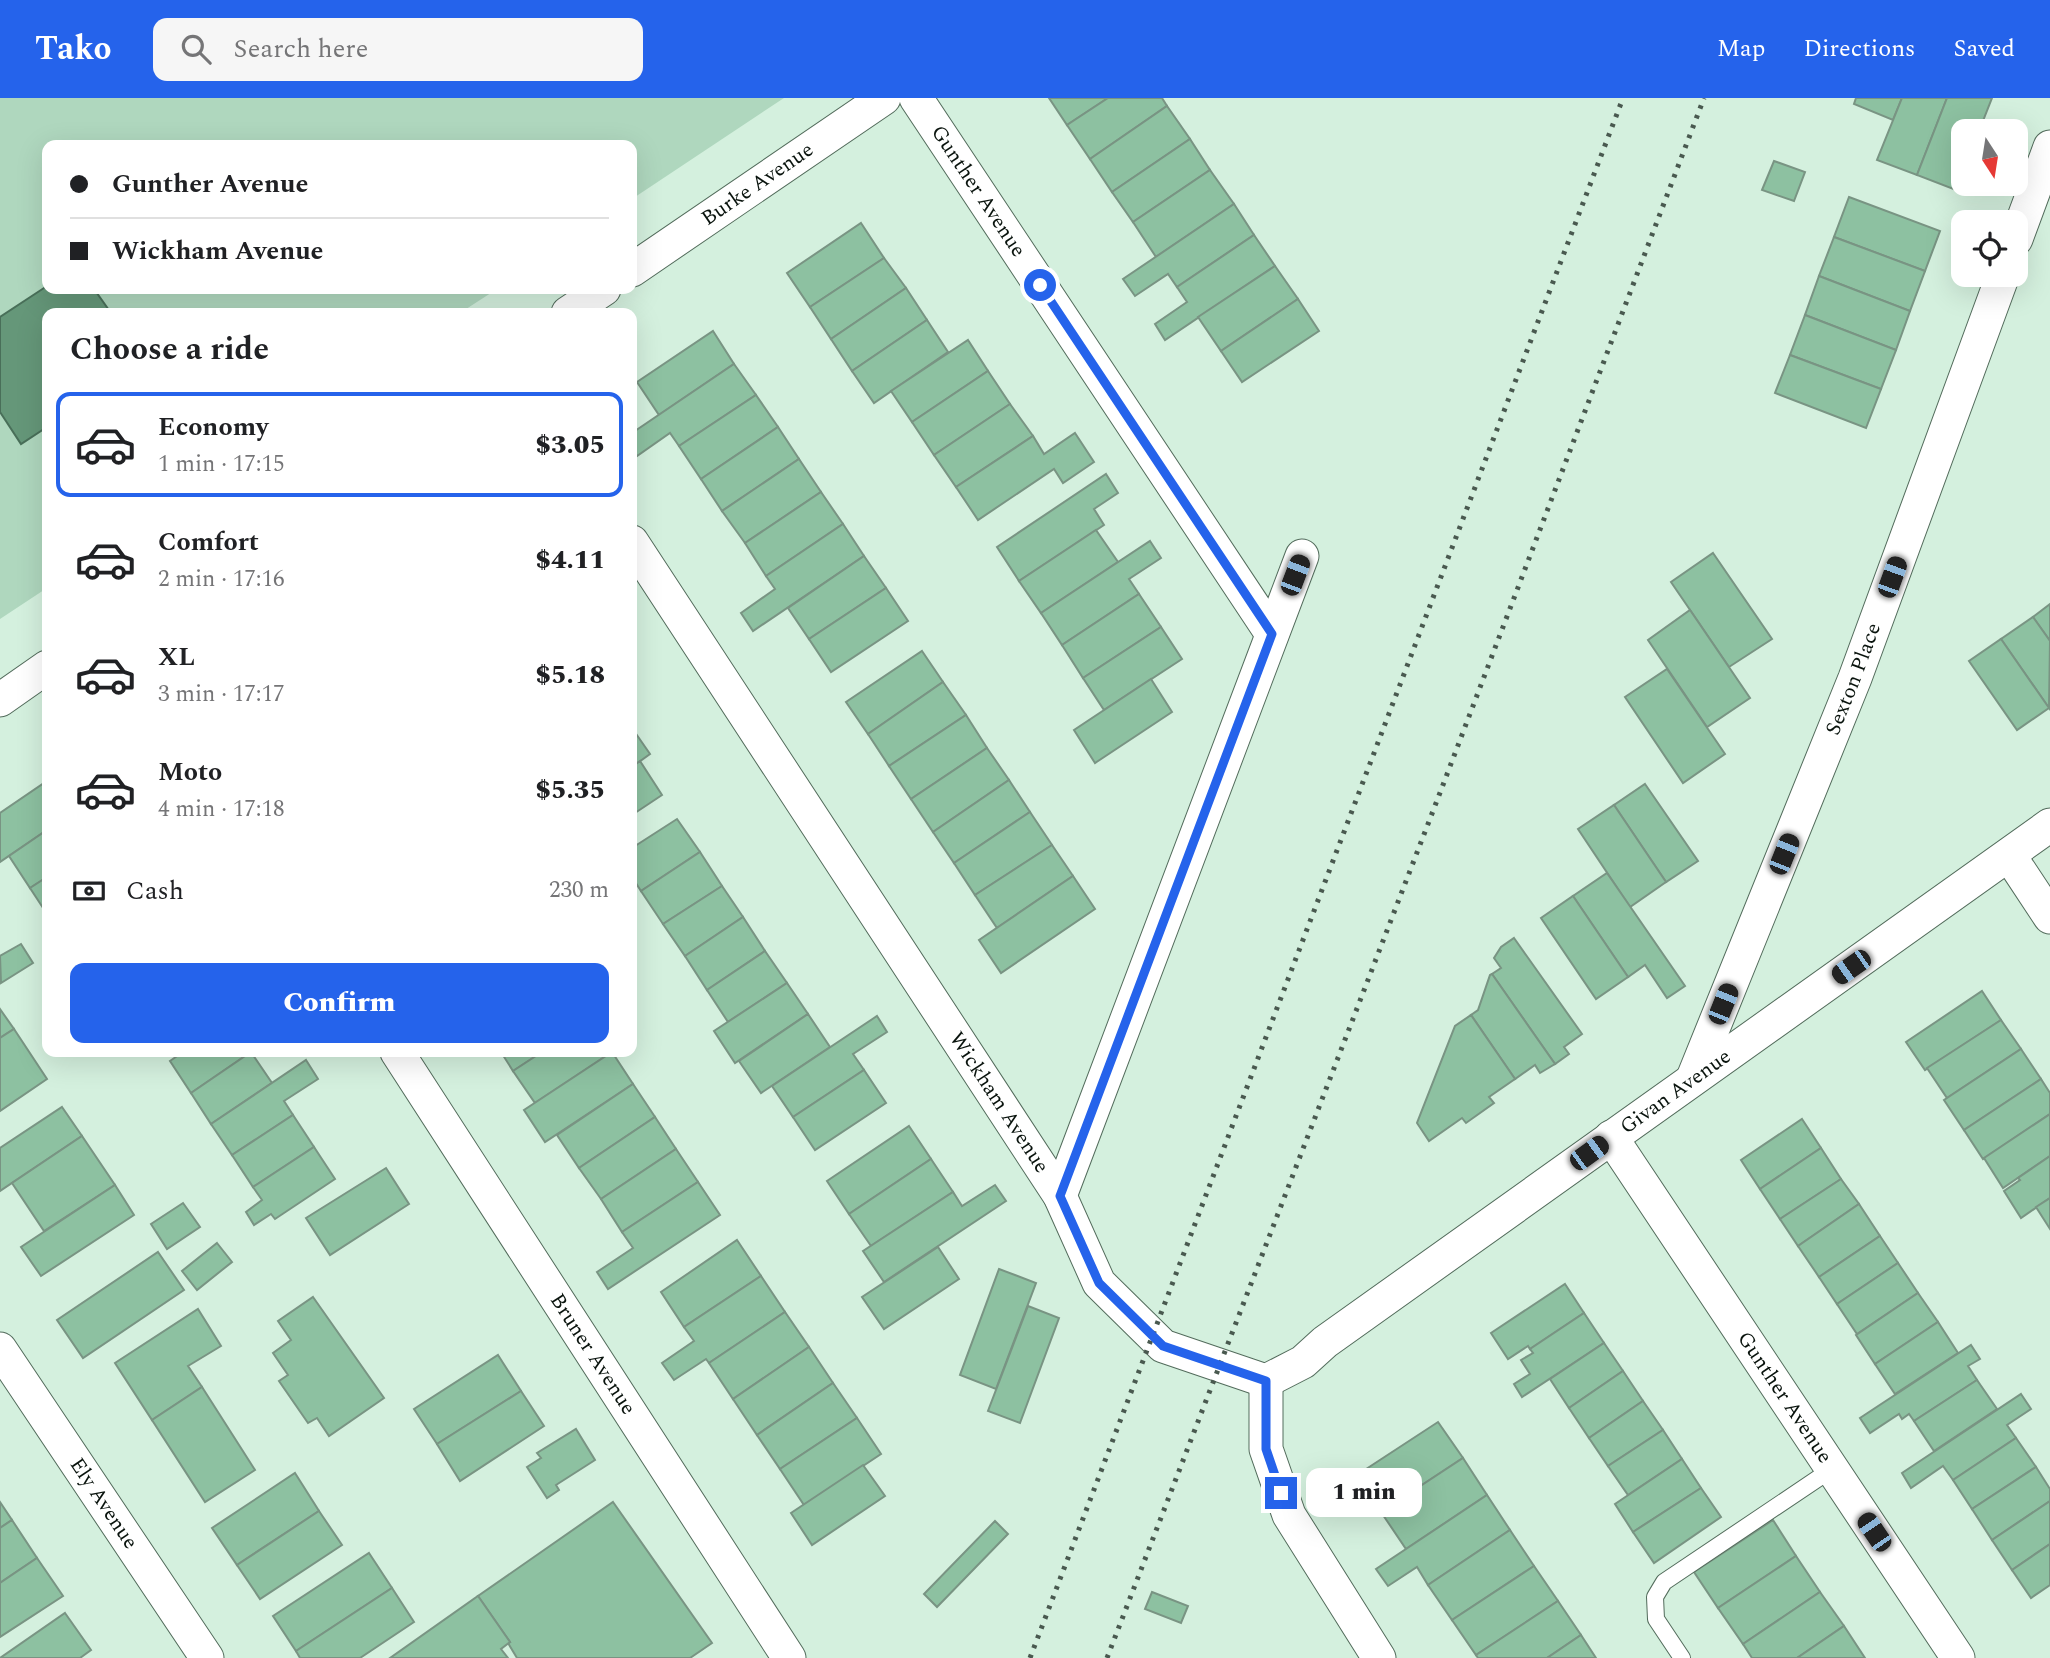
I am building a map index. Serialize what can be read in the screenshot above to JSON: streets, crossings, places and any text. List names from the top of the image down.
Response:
{
  "streets": {
    "street": [
      "Burke Avenue",
      "Gunther Avenue",
      "Sexton Place",
      "Givan Avenue",
      "Wickham Avenue",
      "Bruner Avenue",
      "Ely Avenue"
    ]
  },
  "crossings": [
    ["Gunther Avenue", "Givan Avenue"],
    ["Sexton Place", "Givan Avenue"],
    ["Givan Avenue", "Wickham Avenue"]
  ],
  "north": "bottom",
  "page": {
    "header": "Tako",
    "search": "Search here",
    "nav": ["Map", "Directions", "Saved"],
    "banner": ["Gunther Avenue", "Wickham Avenue"],
    "heading": "Choose a ride",
    "list": [
      {
        "name": "Economy",
        "note": "1 min · 17:15",
        "value": "$3.05"
      },
      {
        "name": "Comfort",
        "note": "2 min · 17:16",
        "value": "$4.11"
      },
      {
        "name": "XL",
        "note": "3 min · 17:17",
        "value": "$5.18"
      },
      {
        "name": "Moto",
        "note": "4 min · 17:18",
        "value": "$5.35"
      }
    ],
    "pay": ["Cash", "230 m"],
    "buttons": "Confirm",
    "bubble": "1 min"
  }
}
